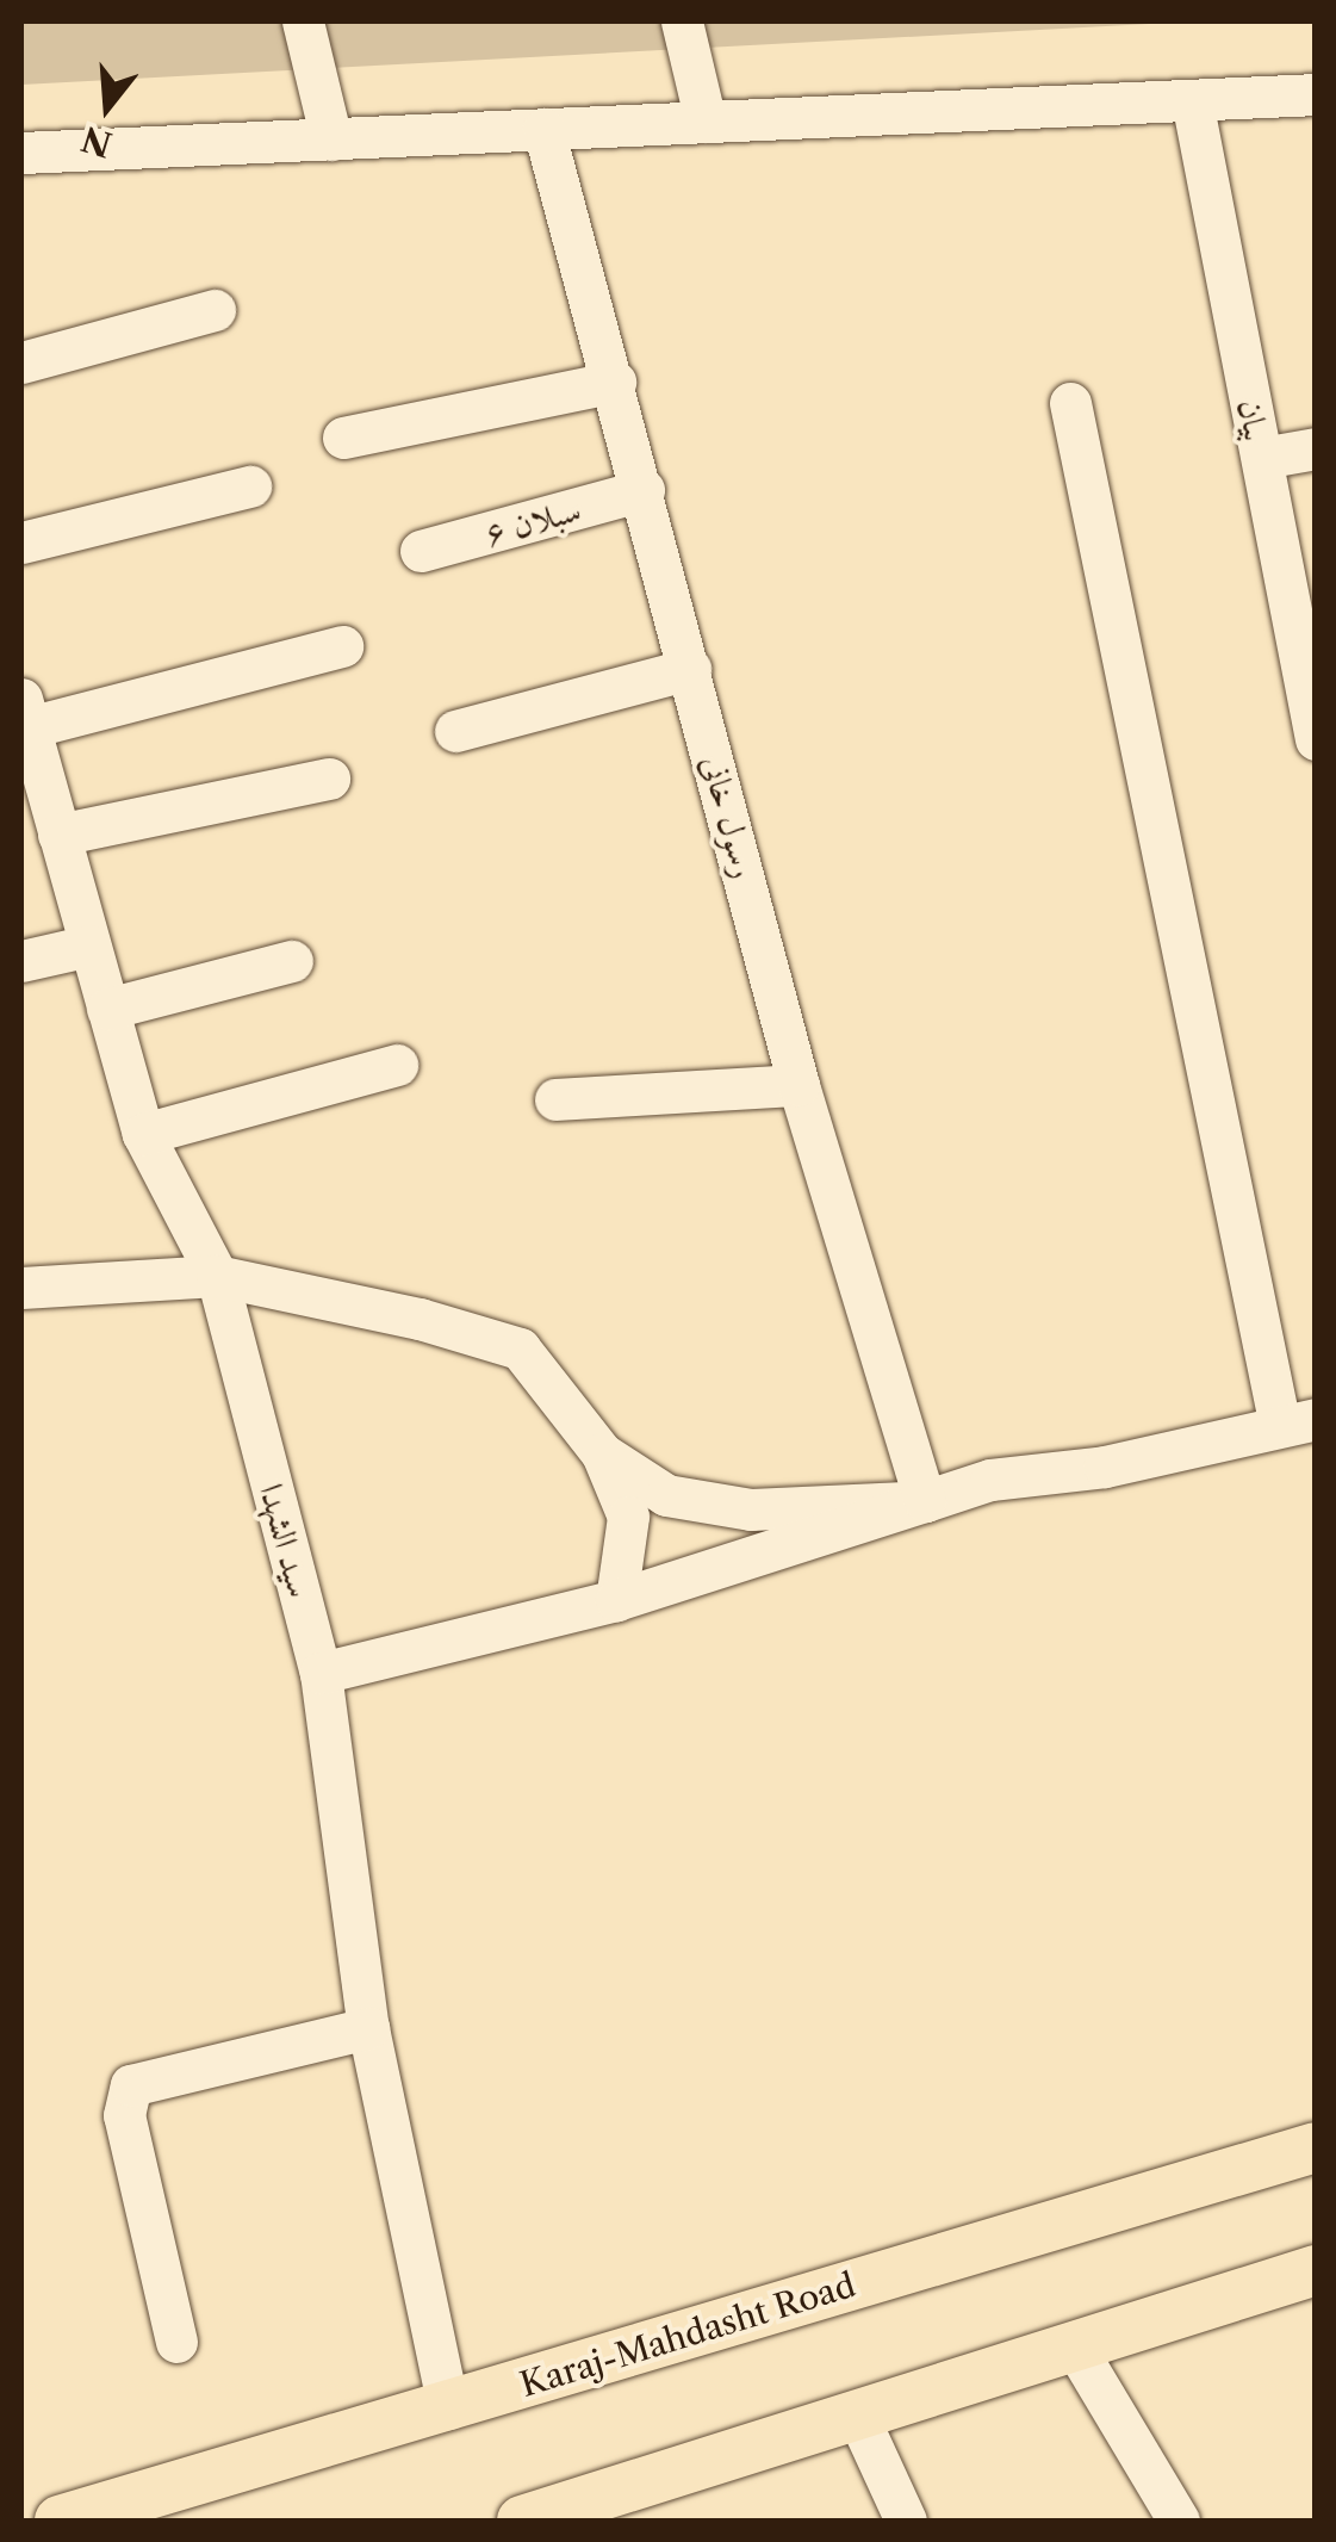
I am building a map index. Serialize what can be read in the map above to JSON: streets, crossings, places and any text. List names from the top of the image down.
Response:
{
  "streets": {
    "main road": ["Karaj-Mahdasht Road"],
    "street": [
      "بیان",
      "سبلان ۶",
      "رسول خانی",
      "سید الشهدا"
    ]
  },
  "crossings": [
    ["سبلان ۶", "رسول خانی"],
    ["سید الشهدا", "Karaj-Mahdasht Road"]
  ],
  "north": "bottom"
}
